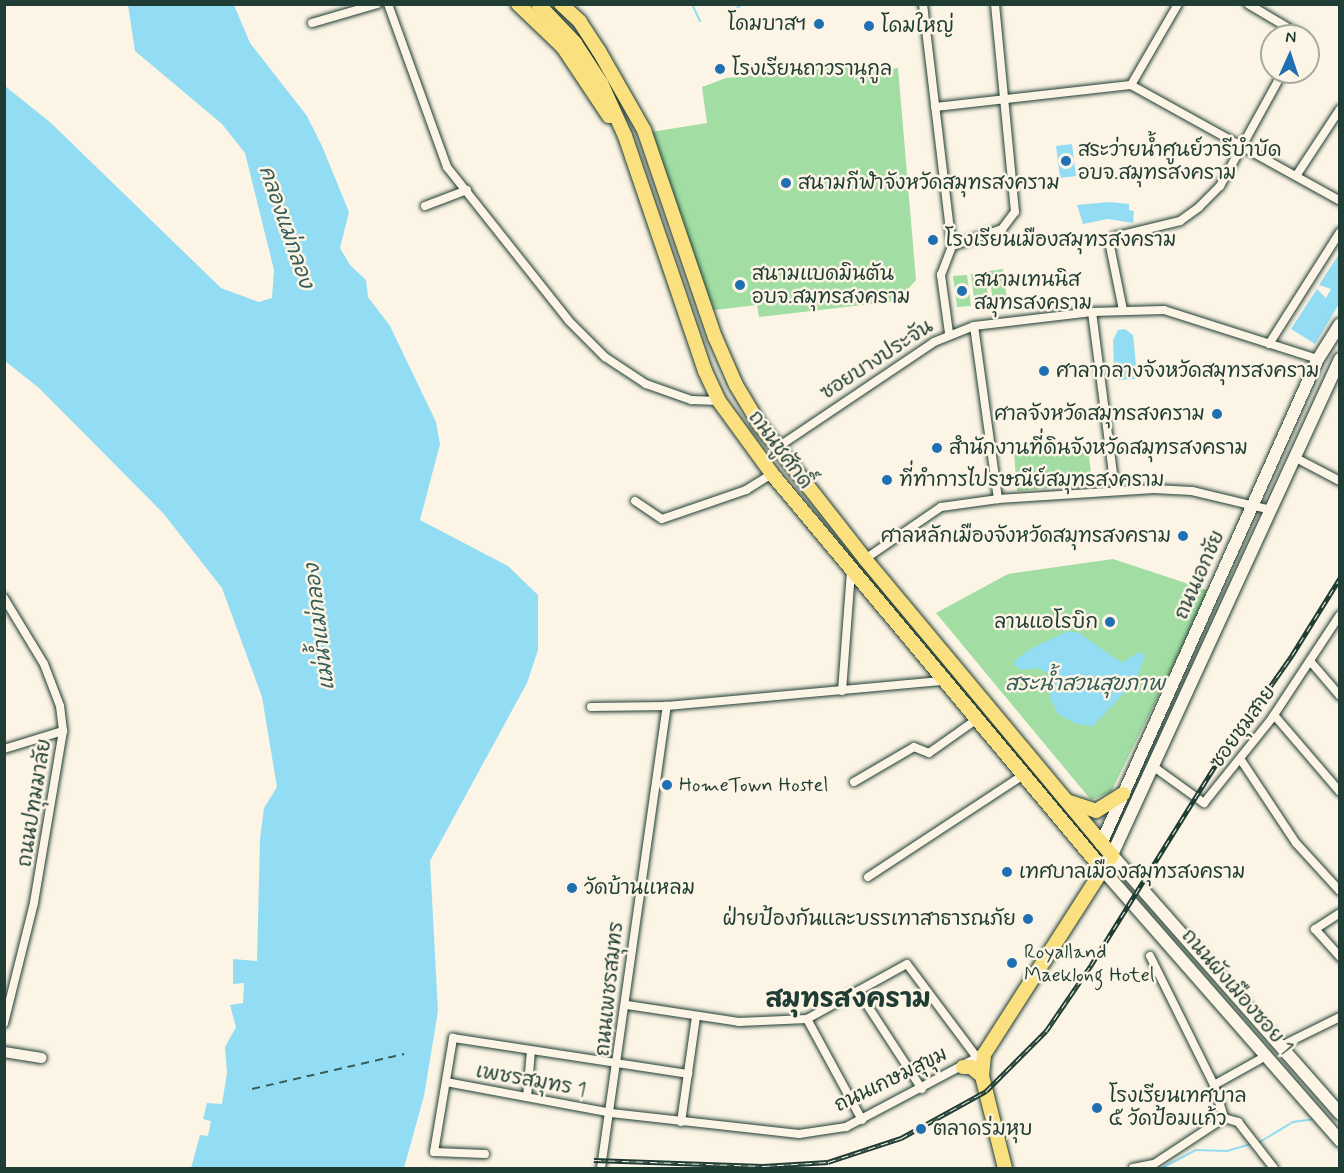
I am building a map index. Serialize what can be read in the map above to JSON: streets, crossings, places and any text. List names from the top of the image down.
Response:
{
  "streets": {
    "main road": [
      "ถนนชูศักดิ์",
      "ถนนเอกชัย",
      "ถนนผังเมืองซอย 1",
      "ถนนเกษมสุขุม"
    ],
    "street": [
      "ซอยบางประจัน",
      "ซอยชุมสาย",
      "ถนนปทุมมาลัย",
      "ถนนเพชรสมุทร",
      "เพชรสมุทร 1"
    ]
  },
  "crossings": [
    ["ซอยบางประจัน", "ถนนชูศักดิ์"],
    ["ซอยบางประจัน", "ถนนเอกชัย"],
    ["ถนนชูศักดิ์", "ถนนเอกชัย"],
    ["ถนนชูศักดิ์", "ถนนผังเมืองซอย 1"],
    ["ถนนชูศักดิ์", "ถนนเกษมสุขุม"],
    ["ถนนเอกชัย", "ซอยชุมสาย"],
    ["ถนนเอกชัย", "ถนนผังเมืองซอย 1"],
    ["ถนนเพชรสมุทร", "ถนนเกษมสุขุม"],
    ["ถนนเพชรสมุทร", "เพชรสมุทร 1"],
    ["ถนนผังเมืองซอย 1", "ถนนเกษมสุขุม"],
    ["ถนนเกษมสุขุม", "เพชรสมุทร 1"]
  ],
  "districts": ["สมุทรสงคราม"],
  "water": ["คลองแม่กลอง", "แม่น้ำแม่กลอง", "สระน้ำสวนสุขภาพ"],
  "places": [
    "โดมบาสฯ",
    "โดมใหญ่",
    "โรงเรียนถาวรานุกูล",
    "สระว่ายน้ำศูนย์วารีบำบัด อบจ.สมุทรสงคราม",
    "สนามกีฬาจังหวัดสมุทรสงคราม",
    "โรงเรียนเมืองสมุทรสงคราม",
    "สนามแบดมินตัน อบจ.สมุทรสงคราม",
    "สนามเทนนิส สมุทรสงคราม",
    "ศาลากลางจังหวัดสมุทรสงคราม",
    "ศาลจังหวัดสมุทรสงคราม",
    "สำนักงานที่ดินจังหวัดสมุทรสงคราม",
    "ที่ทำการไปรษณีย์สมุทรสงคราม",
    "ศาลหลักเมืองจังหวัดสมุทรสงคราม",
    "ลานแอโรบิก",
    "HomeTown Hostel",
    "เทศบาลเมืองสมุทรสงคราม",
    "วัดบ้านแหลม",
    "ฝ่ายป้องกันและบรรเทาสาธารณภัย",
    "Royalland Maeklong Hotel",
    "โรงเรียนเทศบาล ๕ วัดป้อมแก้ว",
    "ตลาดร่มหุบ"
  ],
  "north": "top"
}
